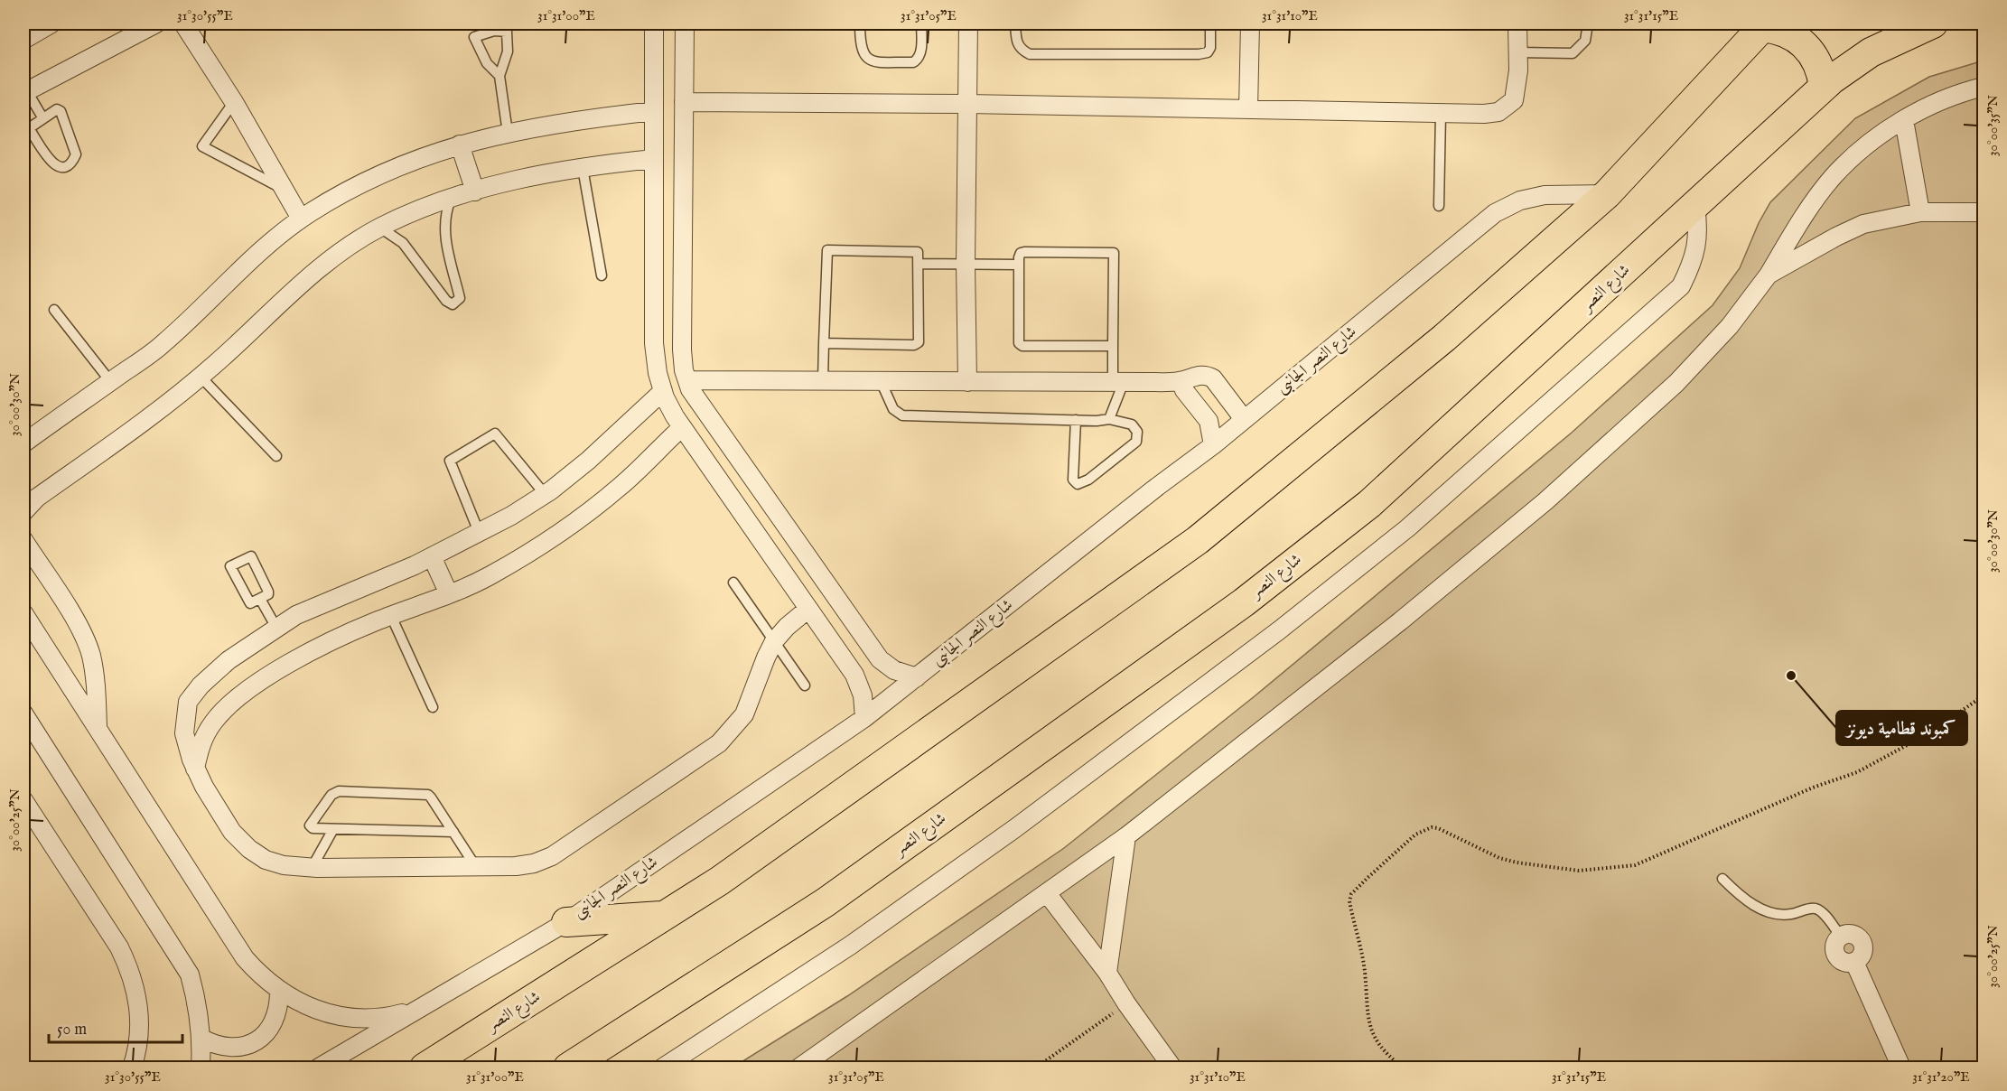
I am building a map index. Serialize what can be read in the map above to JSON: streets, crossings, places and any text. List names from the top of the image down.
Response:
{
  "streets": {
    "main road": ["شارع النصر"],
    "street": ["شارع النصر الجانبى"]
  },
  "crossings": [
    ["شارع النصر", "شارع النصر الجانبى"]
  ],
  "places": ["كمبوند قطامية ديونز"],
  "scale_bar": "50 m",
  "coordinates": [
    "31°30'55\"E",
    "31°31'00\"E",
    "31°31'05\"E",
    "31°31'10\"E",
    "31°31'15\"E",
    "30°00'35\"N",
    "30°00'30\"N",
    "30°00'25\"N",
    "31°31'20\"E"
  ]
}
